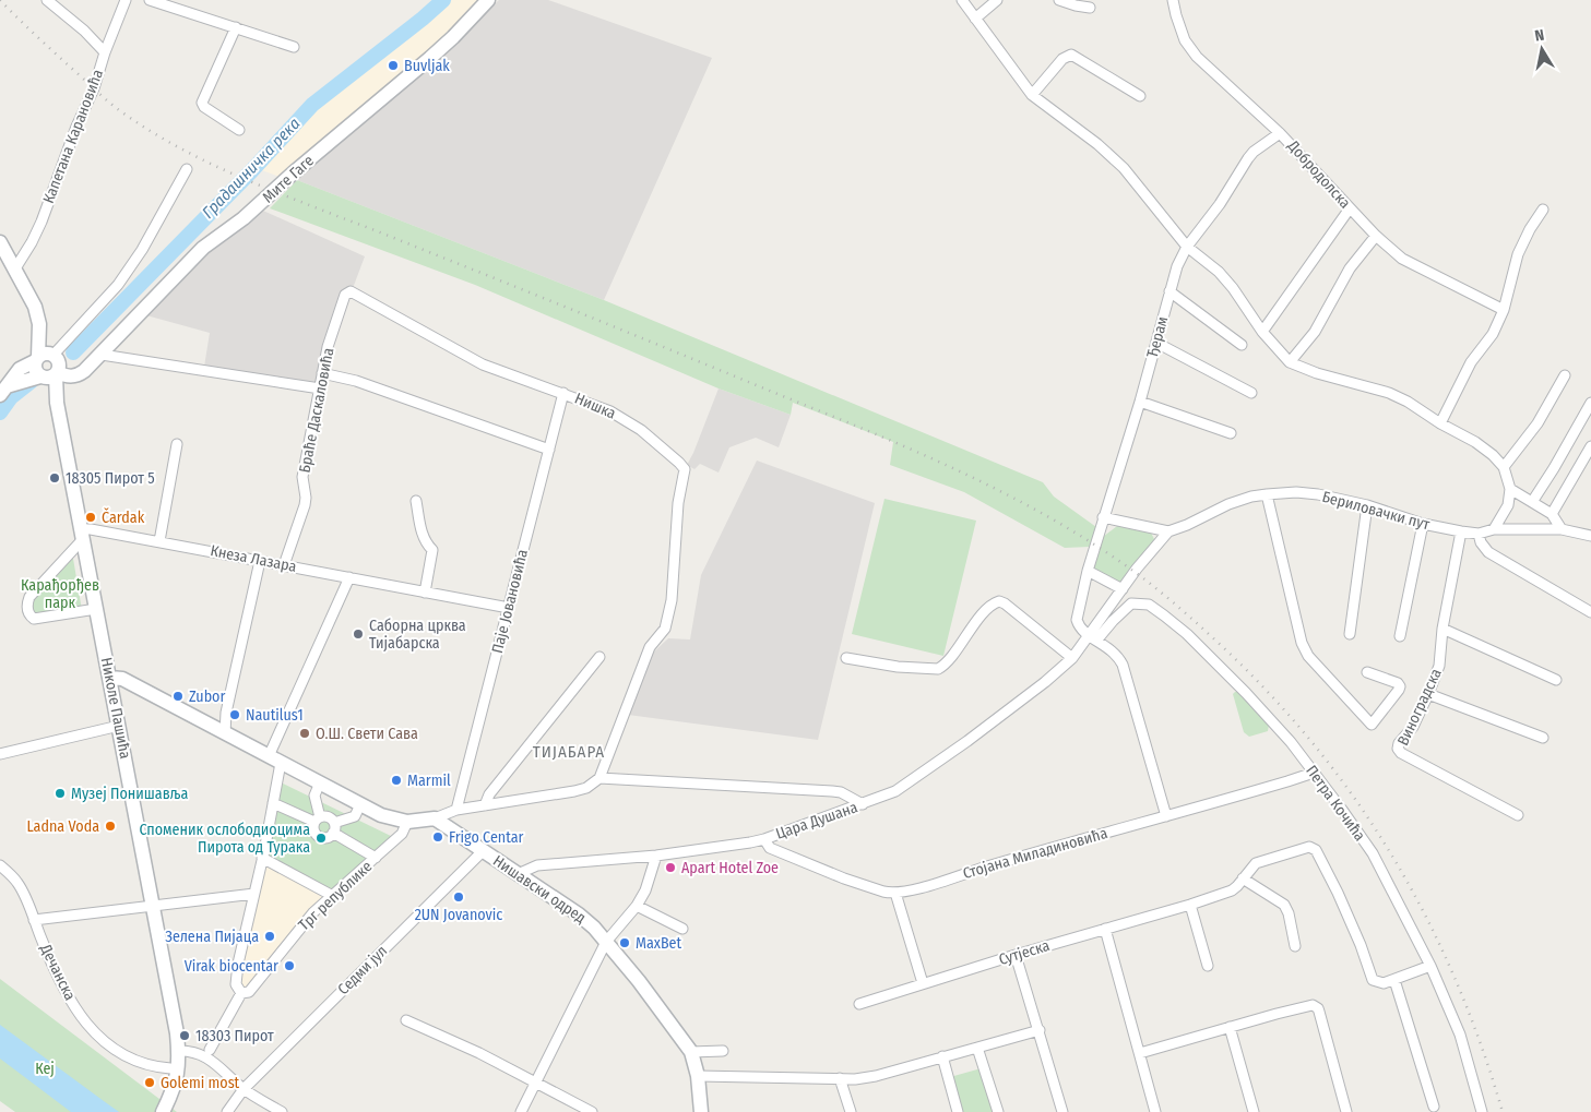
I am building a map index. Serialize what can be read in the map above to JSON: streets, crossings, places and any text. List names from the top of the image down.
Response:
{
  "streets": {
    "main road": ["Мите Гаге", "Николе Пашића", "Нишавски одред"],
    "street": [
      "Капетана Карановића",
      "Добродолска",
      "Ђерам",
      "Нишка",
      "Браће Даскаловића",
      "Бериловачки пут",
      "Кнеза Лазара",
      "Паје Јовановића",
      "Виноградска",
      "Петра Кочића",
      "Цара Душана",
      "Стојана Миладиновића",
      "Трг републике",
      "Сутјеска",
      "Седми јул",
      "Дечанска"
    ]
  },
  "crossings": [
    ["Капетана Карановића", "Николе Пашића"],
    ["Добродолска", "Ђерам"],
    ["Нишка", "Браће Даскаловића"],
    ["Нишка", "Паје Јовановића"],
    ["Браће Даскаловића", "Кнеза Лазара"],
    ["Бериловачки пут", "Виноградска"],
    ["Кнеза Лазара", "Паје Јовановића"],
    ["Кнеза Лазара", "Николе Пашића"],
    ["Петра Кочића", "Цара Душана"],
    ["Петра Кочића", "Стојана Миладиновића"],
    ["Петра Кочића", "Сутјеска"],
    ["Цара Душана", "Стојана Миладиновића"],
    ["Цара Душана", "Нишавски одред"],
    ["Нишавски одред", "Седми јул"]
  ],
  "districts": ["ТИЈАБАРА"],
  "water": ["Градашничка река"],
  "parks": ["Карађорђев парк", "Кеј"],
  "places": [
    "Buvljak",
    "18305 Пирот 5",
    "Čardak",
    "Саборна црква Тијабарска",
    "Zubor",
    "Nautilus1",
    "О.Ш. Свети Сава",
    "Marmil",
    "Музеј Понишавља",
    "Ladna Voda",
    "Frigo Centar",
    "Споменик ослободиоцима Пирота од Турака",
    "Apart Hotel Zoe",
    "2UN Jovanovic",
    "Зелена Пијаца",
    "MaxBet",
    "Virak biocentar",
    "18303 Пирот",
    "Golemi most"
  ],
  "north": "top"
}
